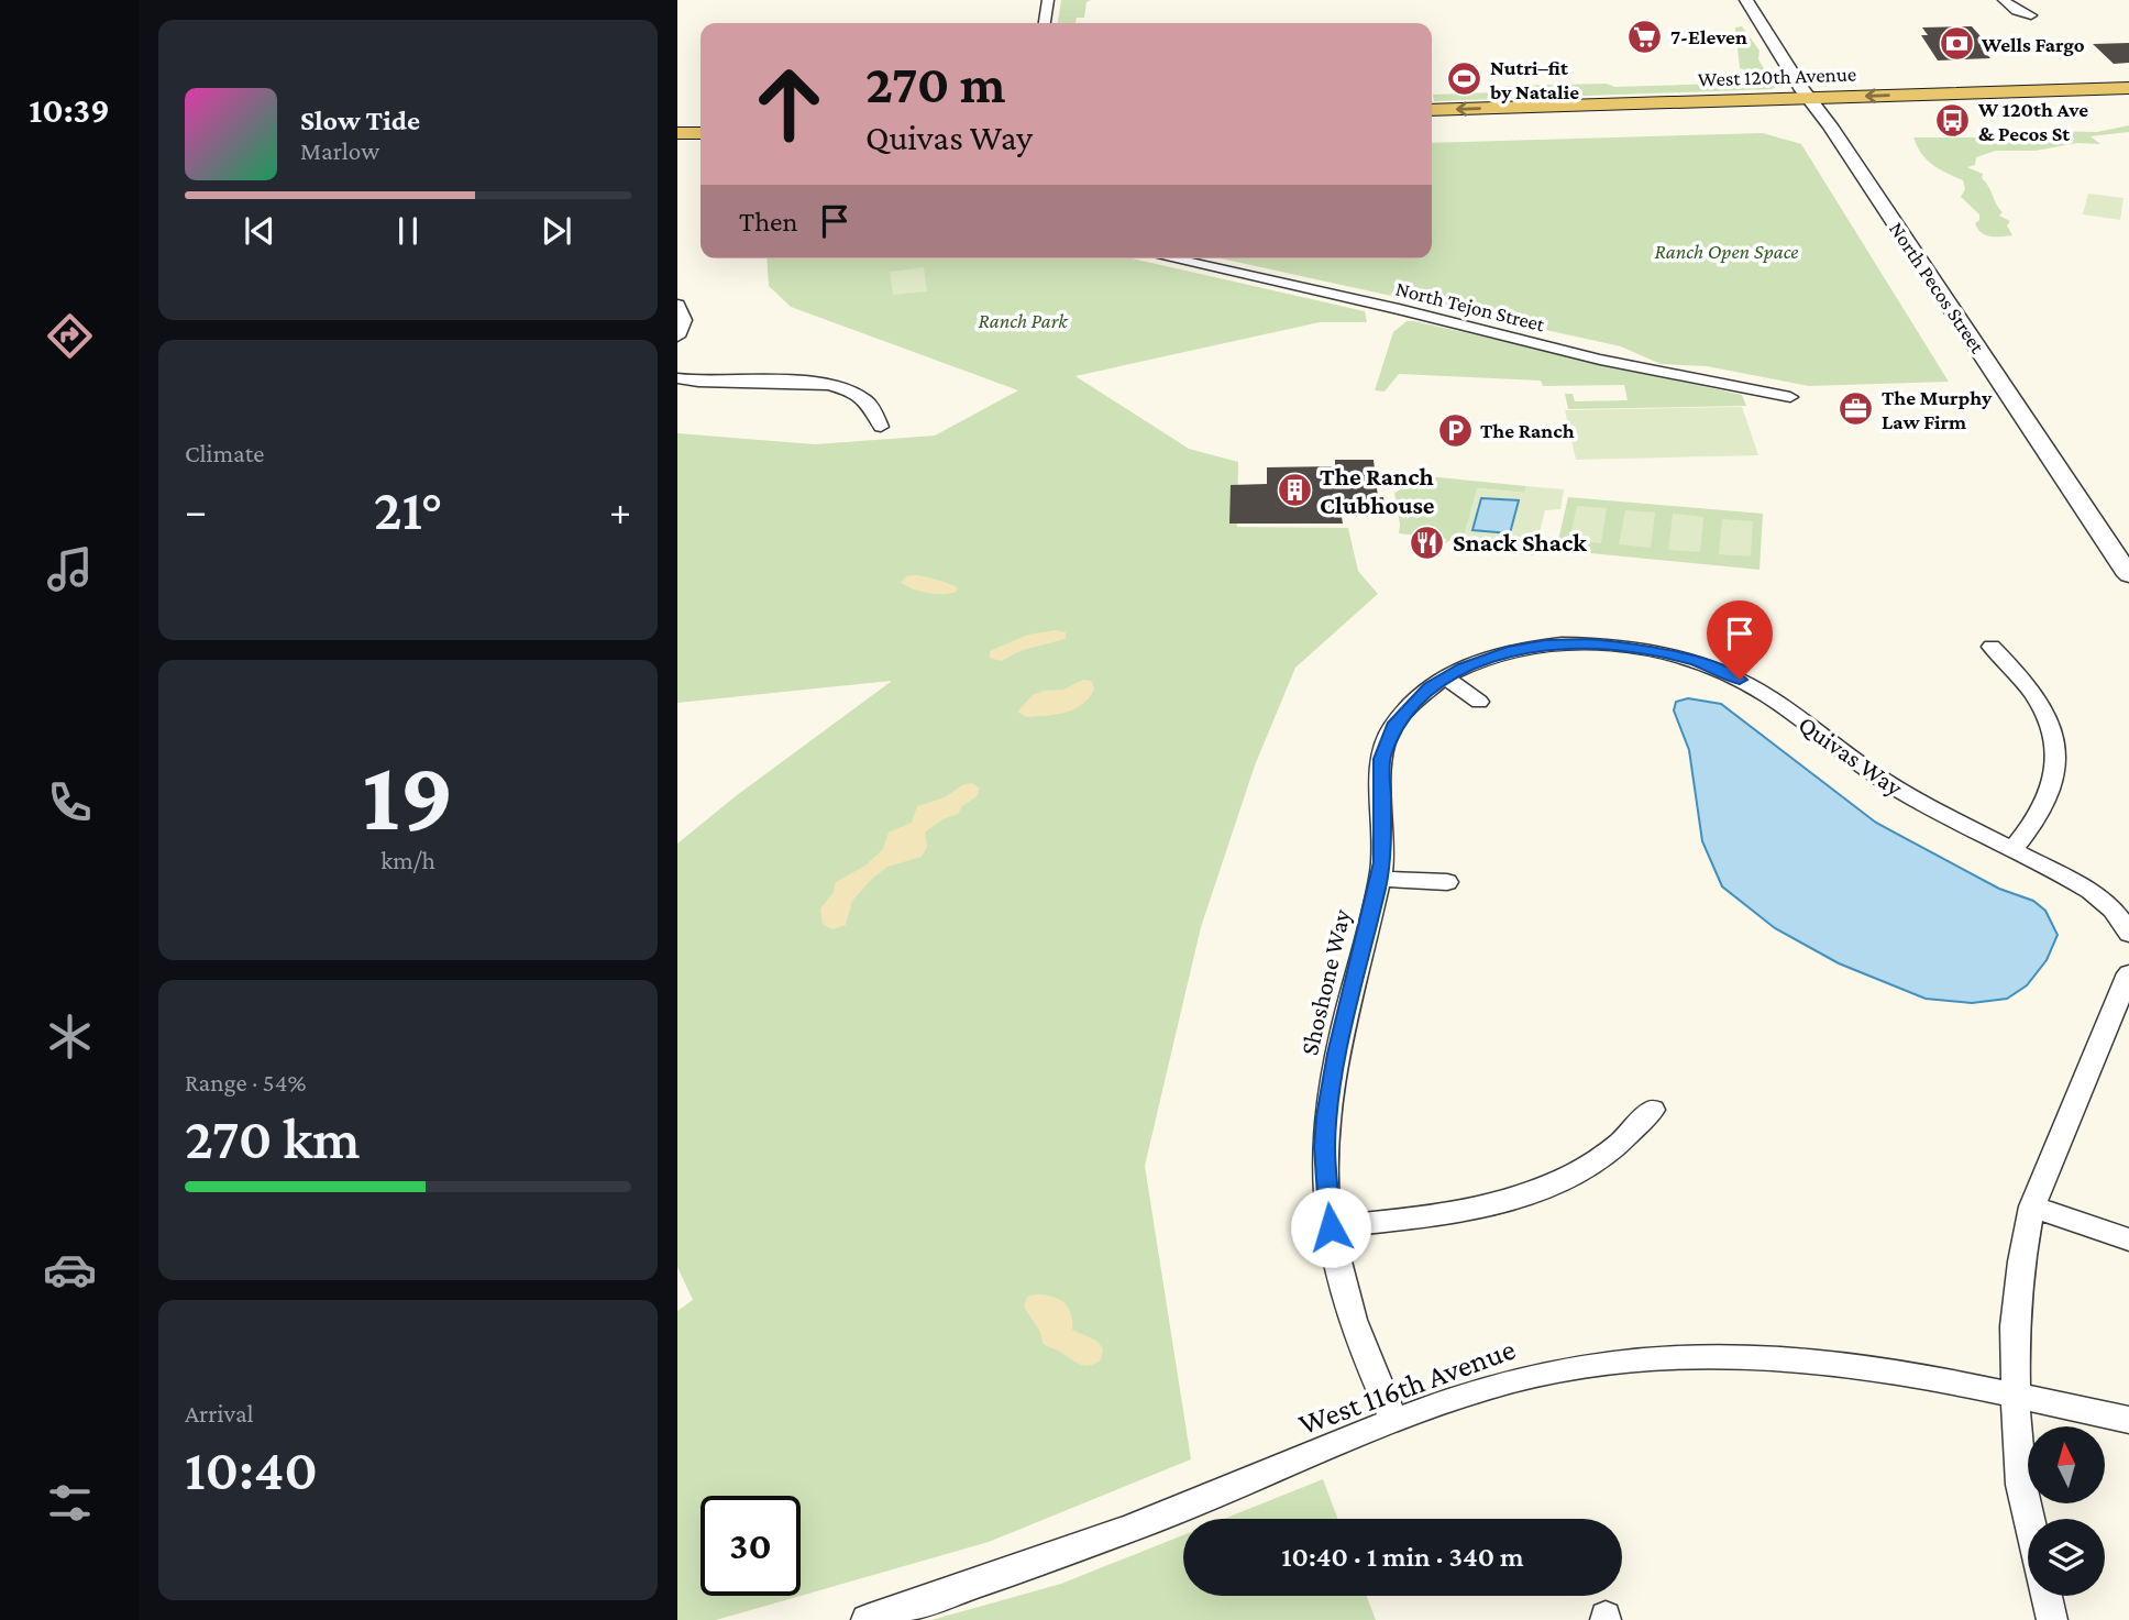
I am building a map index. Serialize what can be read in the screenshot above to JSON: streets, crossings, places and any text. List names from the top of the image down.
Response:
{
  "streets": {
    "main road": ["West 120th Avenue"],
    "street": [
      "North Pecos Street",
      "North Tejon Street",
      "Quivas Way",
      "Shoshone Way",
      "West 116th Avenue"
    ]
  },
  "crossings": [
    ["West 120th Avenue", "North Pecos Street"],
    ["Quivas Way", "Shoshone Way"],
    ["Shoshone Way", "West 116th Avenue"]
  ],
  "parks": ["Ranch Open Space", "Ranch Park"],
  "places": {
    "supermarket": ["7-Eleven"],
    "bank": ["Wells Fargo"],
    "sports": ["Nutri–fit by Natalie"],
    "bus stop": ["W 120th Ave & Pecos St"],
    "office": ["The Murphy Law Firm"],
    "parking": ["The Ranch"],
    "building": ["The Ranch Clubhouse"],
    "restaurant": ["Snack Shack"]
  },
  "north": "top",
  "page": {
    "tabs": "10:39",
    "turn": ["270 m", "Quivas Way"],
    "song": ["Slow Tide", "Marlow"],
    "then": "Then",
    "tile": [
      "Climate",
      ["19", "km/h"],
      ["Range · 54%", "270 km"],
      ["Arrival", "10:40"]
    ],
    "heat": ["−", "21°", "+"],
    "limit": "30",
    "trip": "10:40 · 1 min · 340 m"
  }
}
